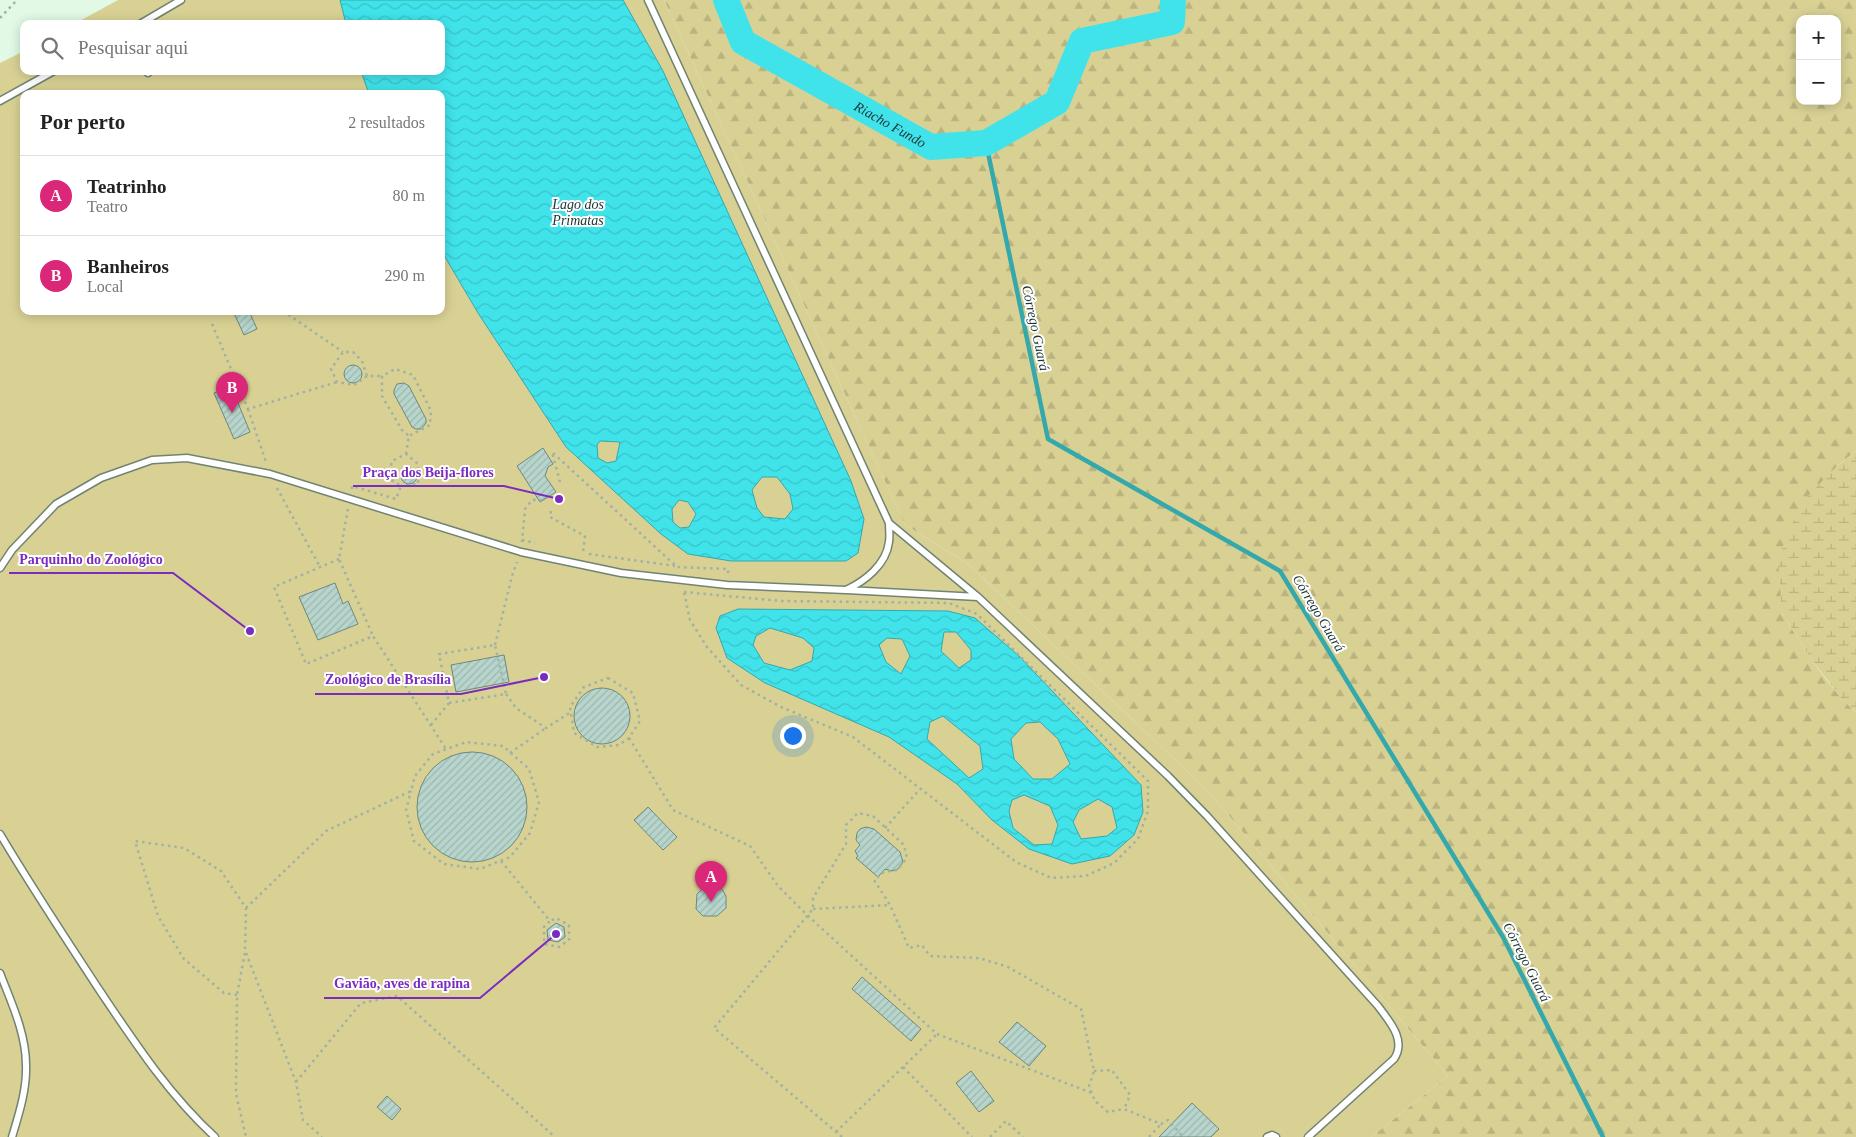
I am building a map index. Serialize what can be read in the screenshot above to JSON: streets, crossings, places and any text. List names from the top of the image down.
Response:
{
  "water": ["Riacho Fundo", "Lago dos Primatas", "Córrego Guará"],
  "places": [
    "Praça dos Beija-flores",
    "Parquinho do Zoológico",
    "Zoológico de Brasília",
    "Gavião, aves de rapina"
  ],
  "page": {
    "map_buttons": ["+", "−"],
    "search": "Pesquisar aqui",
    "heading": ["Por perto", "2 resultados"],
    "list": [
      {
        "mark": "A",
        "name": "Teatrinho",
        "note": "Teatro",
        "value": "80 m"
      },
      {
        "mark": "B",
        "name": "Banheiros",
        "note": "Local",
        "value": "290 m"
      }
    ],
    "pins": ["B", "A"]
  }
}
